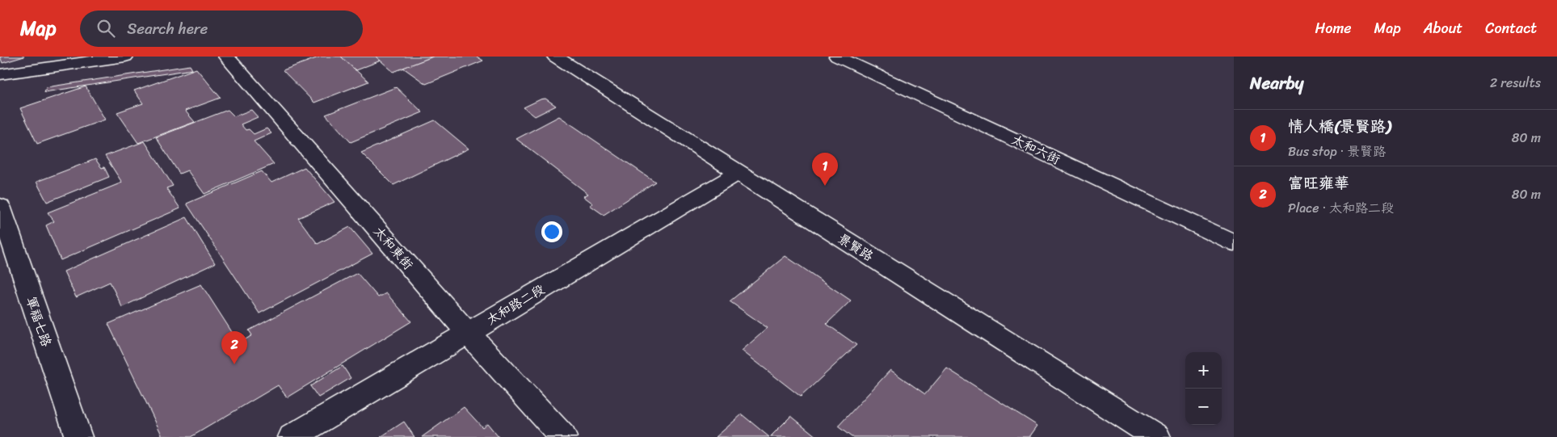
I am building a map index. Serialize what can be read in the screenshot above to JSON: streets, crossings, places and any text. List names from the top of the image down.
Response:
{
  "streets": {
    "street": [
      "太和六街",
      "景賢路",
      "太和東街",
      "太和路二段",
      "軍福七路"
    ]
  },
  "crossings": [
    ["景賢路", "太和路二段"],
    ["太和東街", "太和路二段"]
  ],
  "page": {
    "header": "Map",
    "search": "Search here",
    "nav": [
      "Home",
      "Map",
      "About",
      "Contact"
    ],
    "heading": ["Nearby", "2 results"],
    "list": [
      {
        "mark": "1",
        "name": "情人橋(景賢路)",
        "note": "Bus stop · 景賢路",
        "value": "80 m"
      },
      {
        "mark": "2",
        "name": "富旺雍華",
        "note": "Place · 太和路二段",
        "value": "80 m"
      }
    ],
    "pins": ["1", "2"],
    "map_buttons": ["+", "−"]
  }
}
